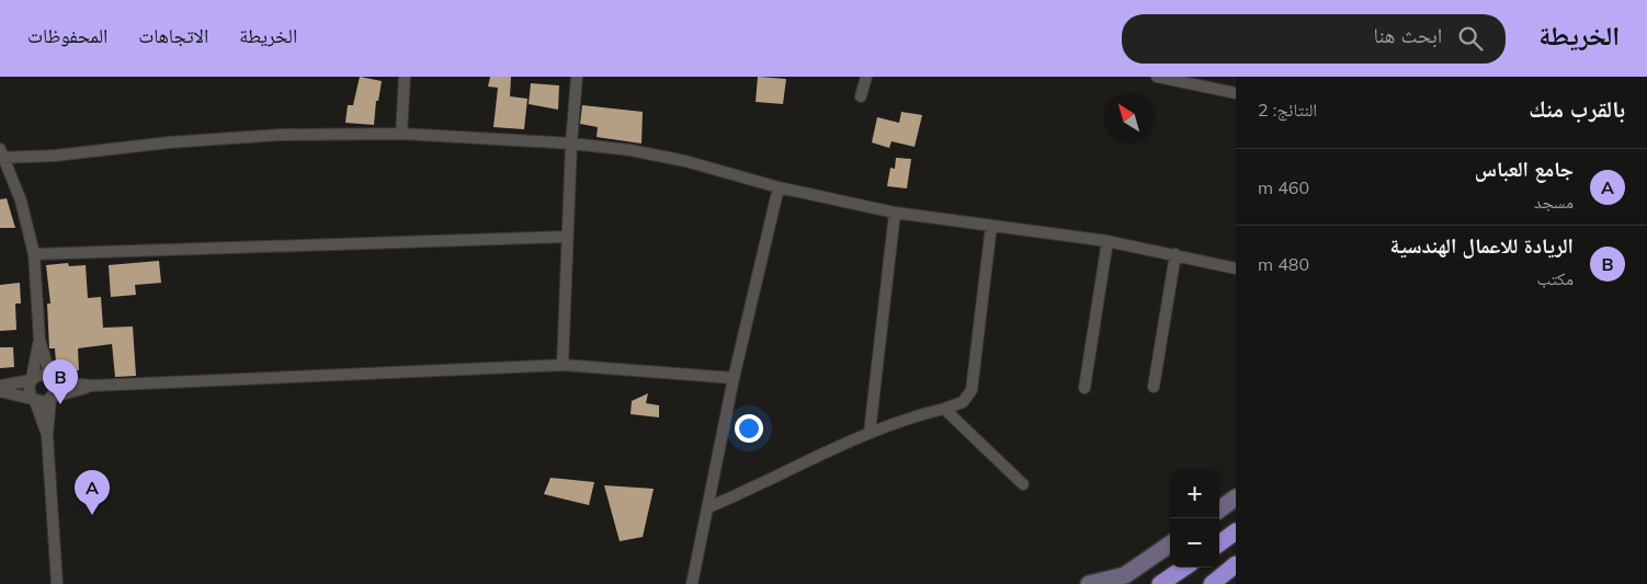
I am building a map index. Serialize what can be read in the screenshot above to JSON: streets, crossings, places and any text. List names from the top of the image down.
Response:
{
  "north": "top left",
  "page": {
    "header": "الخريطة",
    "search": "ابحث هنا",
    "nav": ["الخريطة", "الاتجاهات", "المحفوظات"],
    "heading": ["بالقرب منك", "النتائج: 2"],
    "list": [
      {
        "mark": "A",
        "name": "جامع العباس",
        "note": "مسجد",
        "value": "460 m"
      },
      {
        "mark": "B",
        "name": "الريادة للاعمال الهندسية",
        "note": "مكتب",
        "value": "480 m"
      }
    ],
    "pins": ["B", "A"],
    "map_buttons": ["+", "−"]
  }
}
